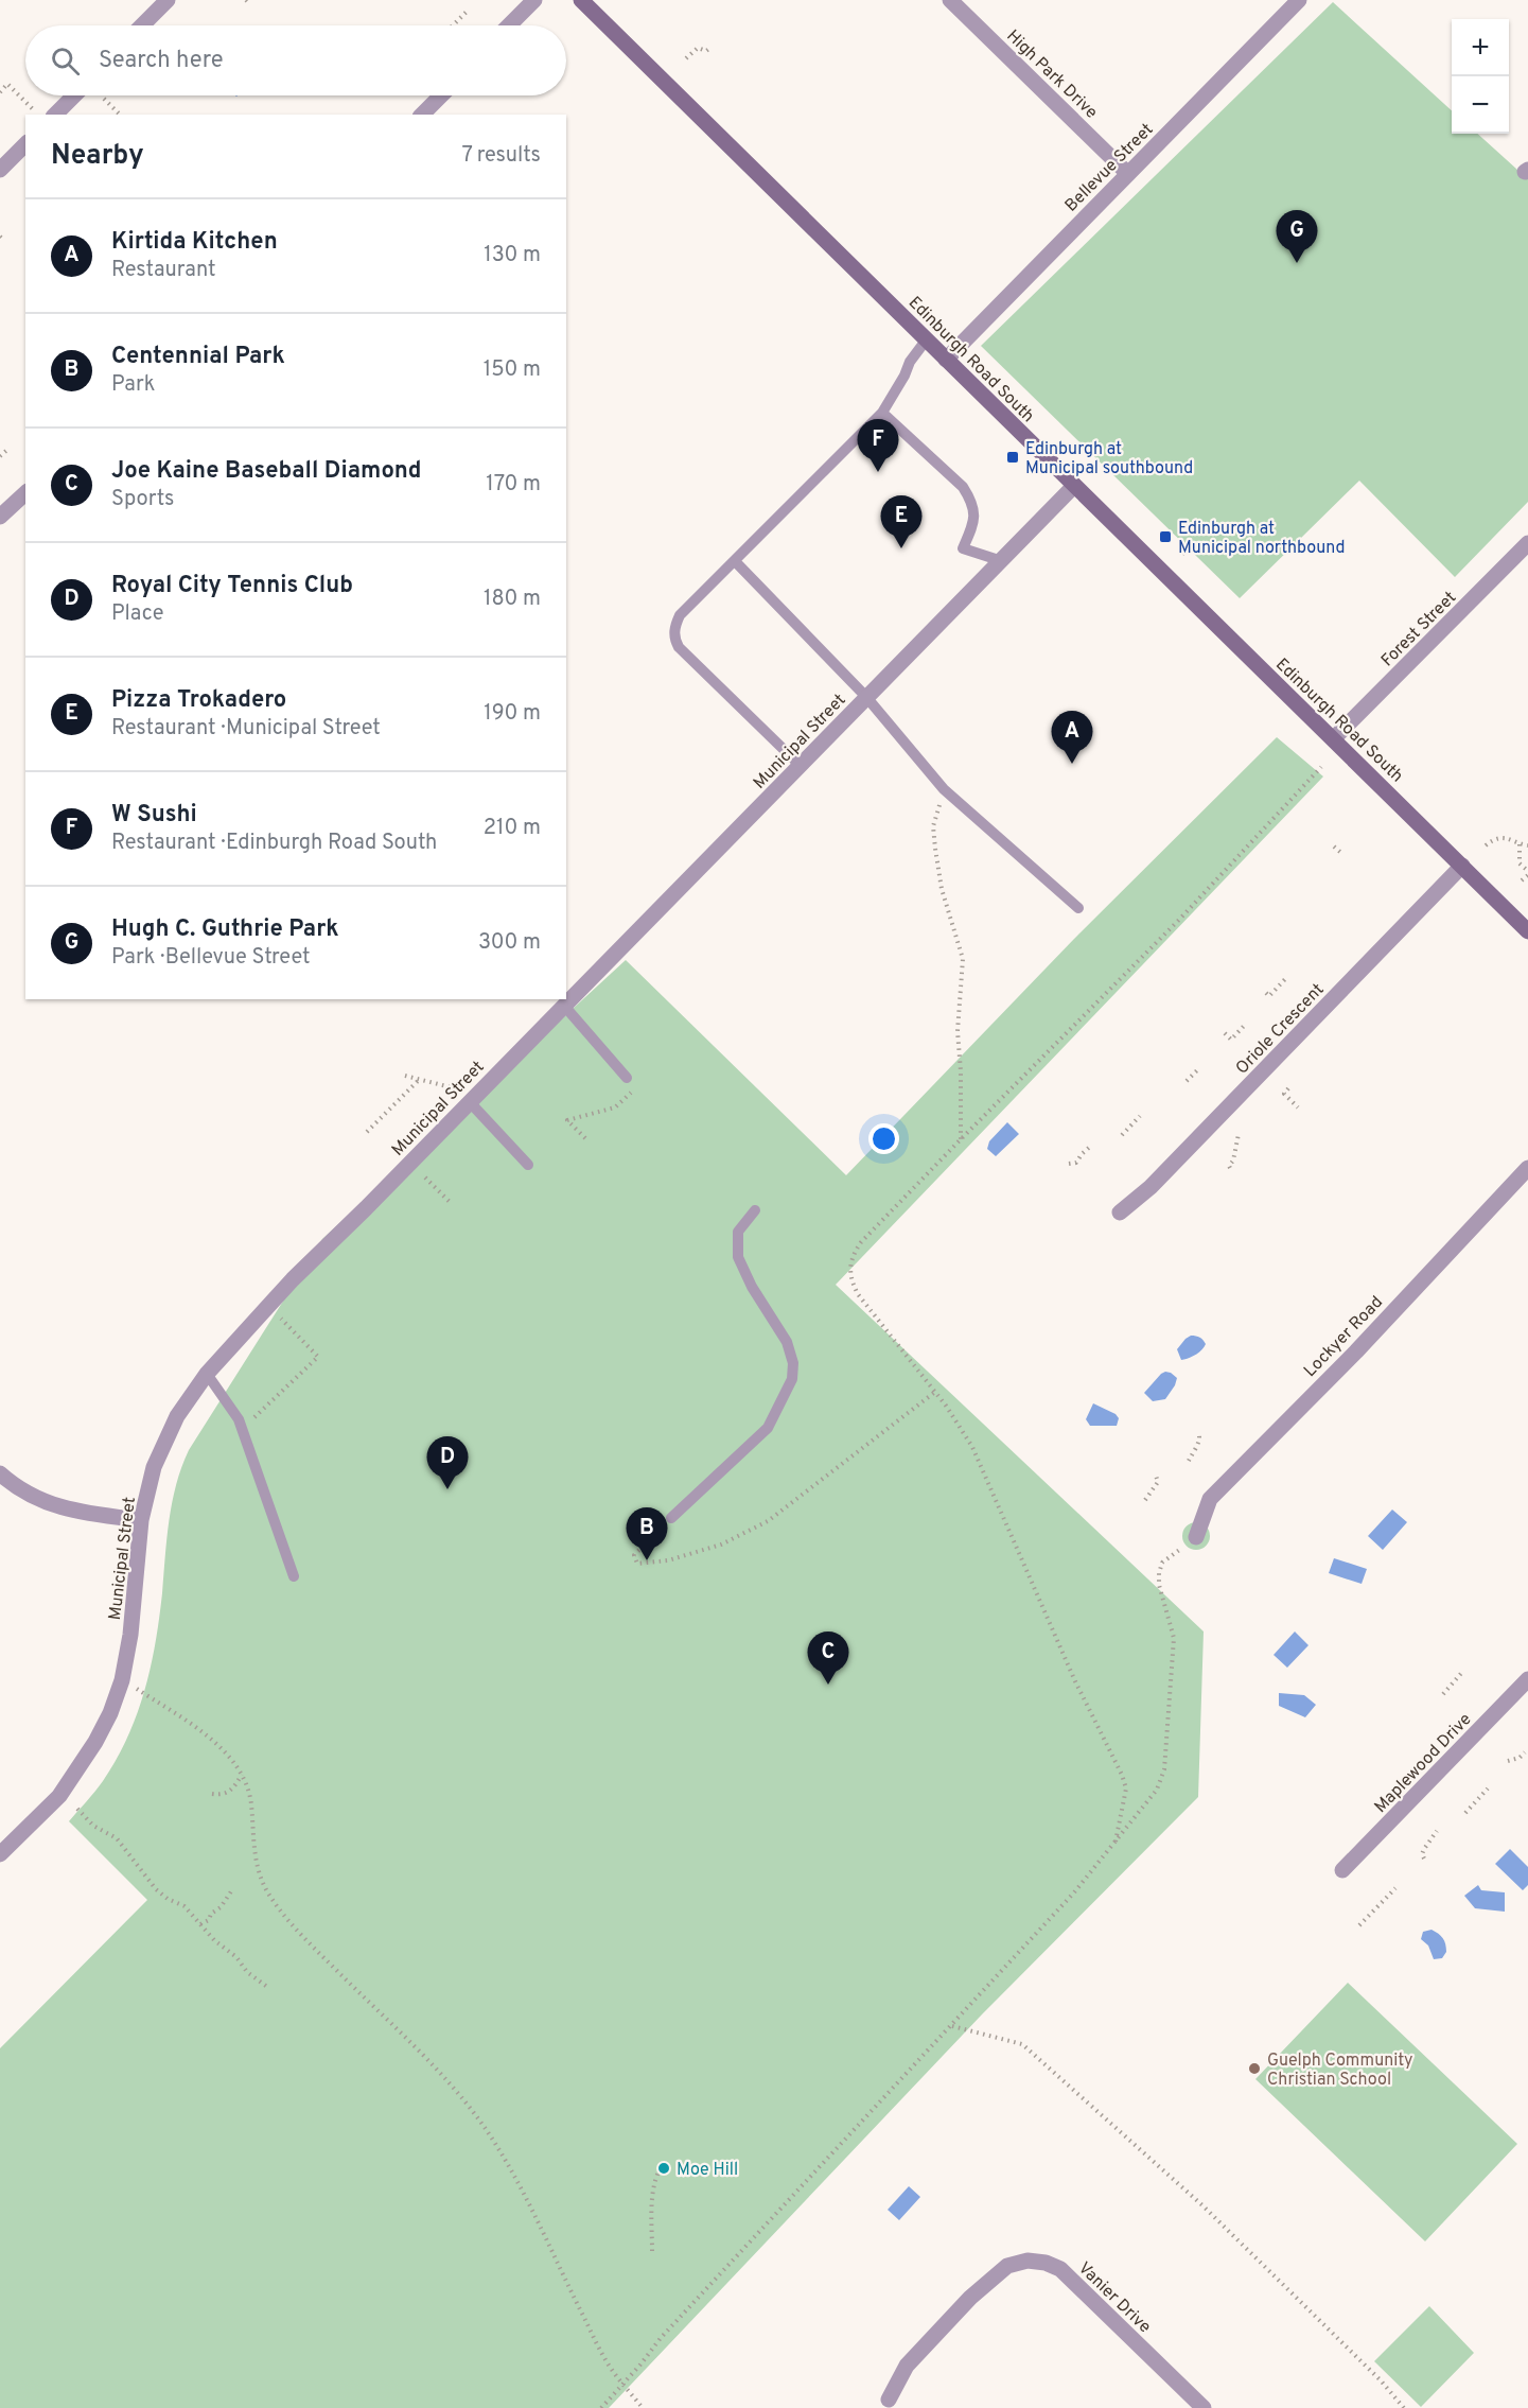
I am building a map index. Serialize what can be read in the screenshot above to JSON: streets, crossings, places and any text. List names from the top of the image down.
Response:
{
  "streets": {
    "main road": ["Edinburgh Road South"],
    "street": [
      "High Park Drive",
      "Bellevue Street",
      "Forest Street",
      "Municipal Street",
      "Oriole Crescent",
      "Lockyer Road",
      "Maplewood Drive",
      "Vanier Drive"
    ]
  },
  "crossings": [
    ["High Park Drive", "Bellevue Street"],
    ["Bellevue Street", "Edinburgh Road South"],
    ["Edinburgh Road South", "Forest Street"],
    ["Edinburgh Road South", "Municipal Street"],
    ["Edinburgh Road South", "Oriole Crescent"]
  ],
  "places": {
    "transit": ["Edinburgh at Municipal southbound", "Edinburgh at Municipal northbound"],
    "other": ["Guelph Community Christian School", "Moe Hill"]
  },
  "page": {
    "map_buttons": ["+", "−"],
    "search": "Search here",
    "heading": ["Nearby", "7 results"],
    "list": [
      {
        "mark": "A",
        "name": "Kirtida Kitchen",
        "note": "Restaurant",
        "value": "130 m"
      },
      {
        "mark": "B",
        "name": "Centennial Park",
        "note": "Park",
        "value": "150 m"
      },
      {
        "mark": "C",
        "name": "Joe Kaine Baseball Diamond",
        "note": "Sports",
        "value": "170 m"
      },
      {
        "mark": "D",
        "name": "Royal City Tennis Club",
        "note": "Place",
        "value": "180 m"
      },
      {
        "mark": "E",
        "name": "Pizza Trokadero",
        "note": "Restaurant · Municipal Street",
        "value": "190 m"
      },
      {
        "mark": "F",
        "name": "W Sushi",
        "note": "Restaurant · Edinburgh Road South",
        "value": "210 m"
      },
      {
        "mark": "G",
        "name": "Hugh C. Guthrie Park",
        "note": "Park · Bellevue Street",
        "value": "300 m"
      }
    ],
    "pins": [
      "G",
      "F",
      "E",
      "A",
      "D",
      "B",
      "C"
    ]
  }
}
